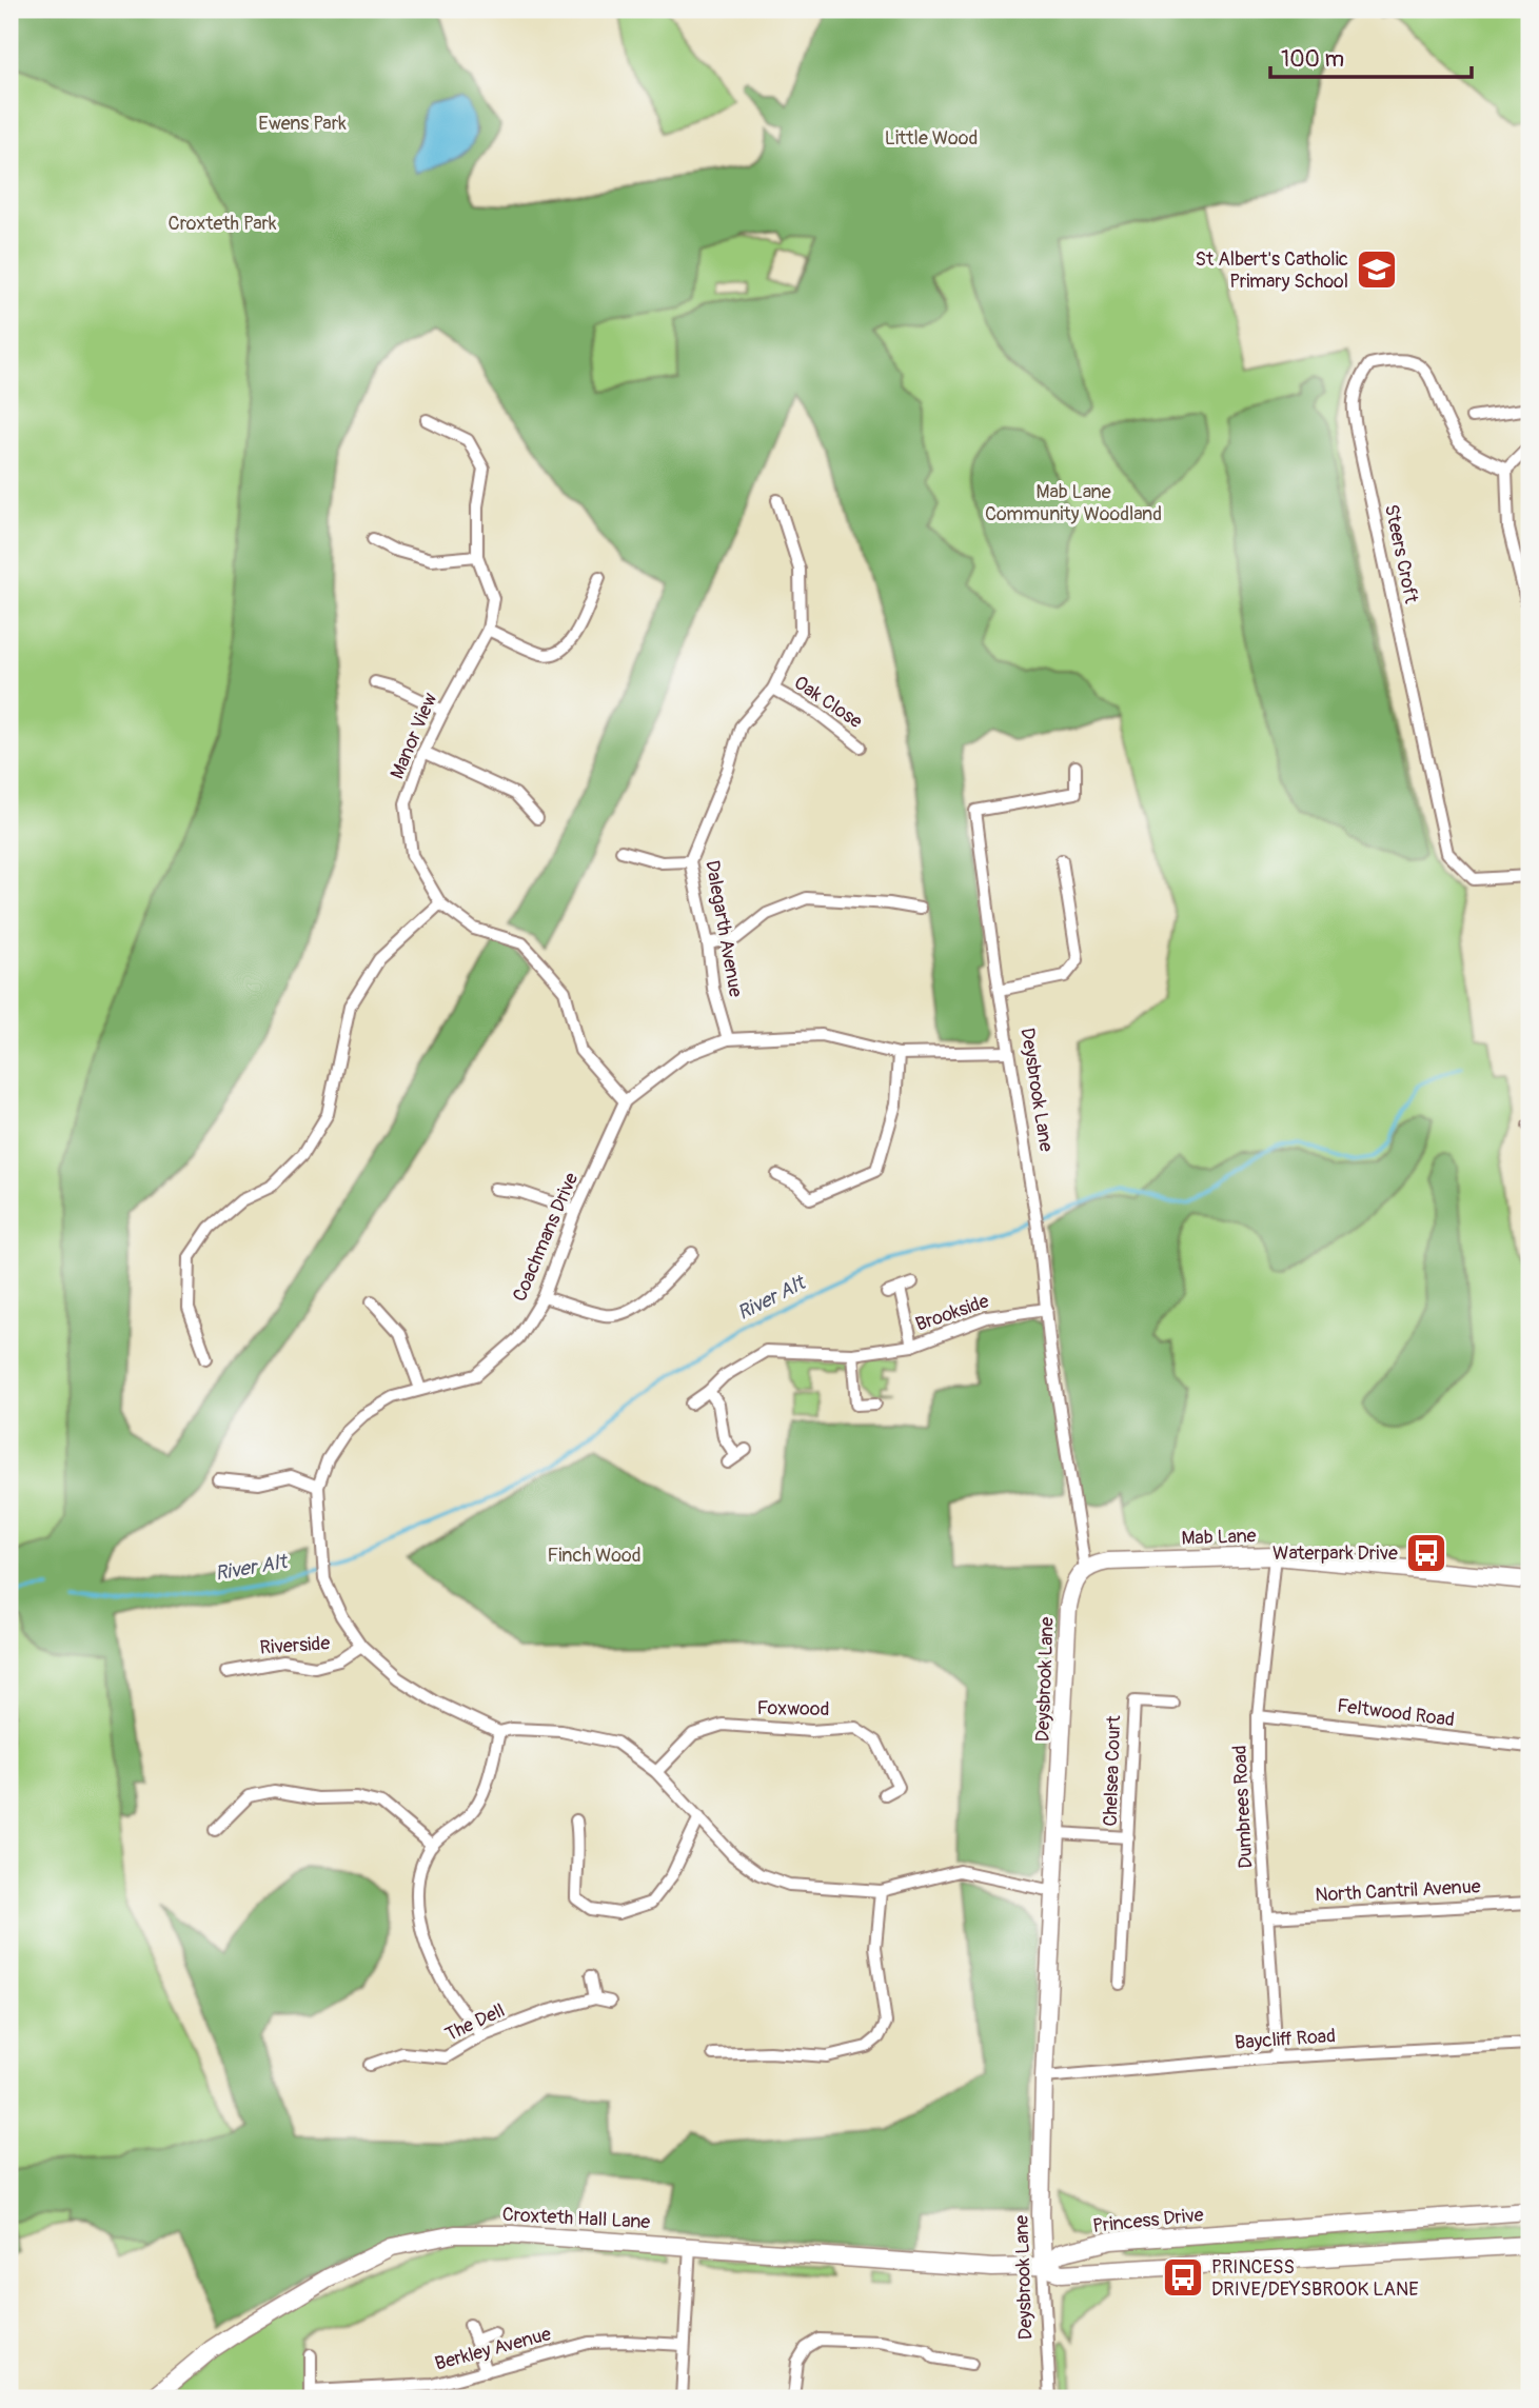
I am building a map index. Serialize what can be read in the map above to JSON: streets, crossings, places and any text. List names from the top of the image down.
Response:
{
  "streets": {
    "street": [
      "Steers Croft",
      "Oak Close",
      "Manor View",
      "Dalegarth Avenue",
      "Deysbrook Lane",
      "Coachmans Drive",
      "Brookside",
      "Mab Lane",
      "Riverside",
      "Foxwood",
      "Feltwood Road",
      "Chelsea Court",
      "Dumbrees Road",
      "North Cantril Avenue",
      "The Dell",
      "Baycliff Road",
      "Croxteth Hall Lane",
      "Princess Drive",
      "Berkley Avenue"
    ]
  },
  "crossings": [
    ["Oak Close", "Dalegarth Avenue"],
    ["Manor View", "Coachmans Drive"],
    ["Dalegarth Avenue", "Coachmans Drive"],
    ["Deysbrook Lane", "Coachmans Drive"],
    ["Deysbrook Lane", "Brookside"],
    ["Deysbrook Lane", "Mab Lane"],
    ["Deysbrook Lane", "Chelsea Court"],
    ["Deysbrook Lane", "Baycliff Road"],
    ["Deysbrook Lane", "Croxteth Hall Lane"],
    ["Deysbrook Lane", "Princess Drive"],
    ["Coachmans Drive", "Riverside"],
    ["Coachmans Drive", "Foxwood"],
    ["Mab Lane", "Dumbrees Road"],
    ["Feltwood Road", "Dumbrees Road"],
    ["Dumbrees Road", "North Cantril Avenue"],
    ["Dumbrees Road", "Baycliff Road"],
    ["Croxteth Hall Lane", "Princess Drive"]
  ],
  "water": ["River Alt"],
  "parks": [
    "Ewens Park",
    "Little Wood",
    "Croxteth Park",
    "Mab Lane Community Woodland",
    "Finch Wood"
  ],
  "places": {
    "school or university": ["St Albert's Catholic Primary School"],
    "bus stop": ["Waterpark Drive", "PRINCESS DRIVE/DEYSBROOK LANE"]
  },
  "scale_bar": "100 m"
}
